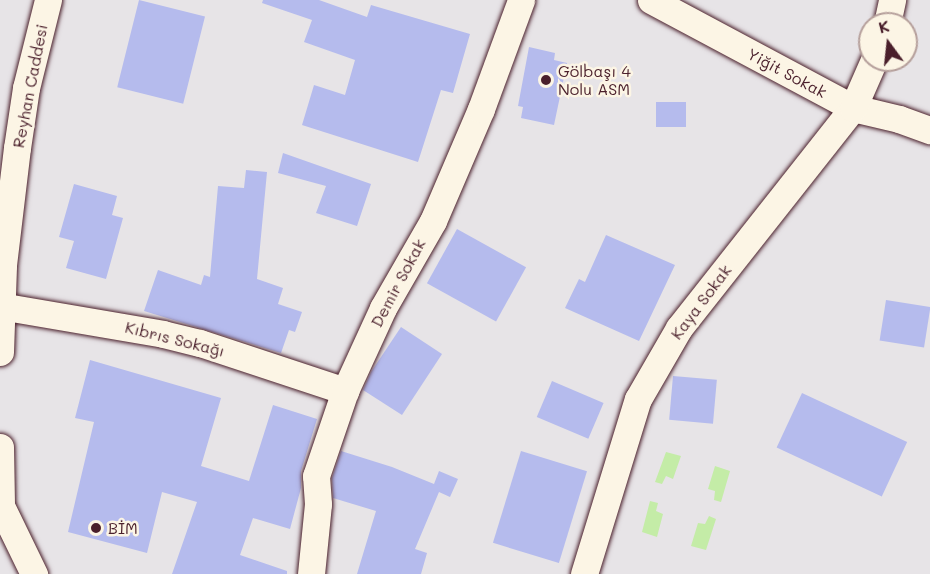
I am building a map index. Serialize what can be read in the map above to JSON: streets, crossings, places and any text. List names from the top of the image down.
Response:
{
  "streets": {
    "street": [
      "Yiğit Sokak",
      "Reyhan Caddesi",
      "Demir Sokak",
      "Kaya Sokak",
      "Kıbrıs Sokağı"
    ]
  },
  "crossings": [
    ["Yiğit Sokak", "Kaya Sokak"],
    ["Reyhan Caddesi", "Kıbrıs Sokağı"],
    ["Demir Sokak", "Kıbrıs Sokağı"]
  ],
  "places": ["Gölbaşı 4 Nolu ASM", "BİM"],
  "north": "top"
}
